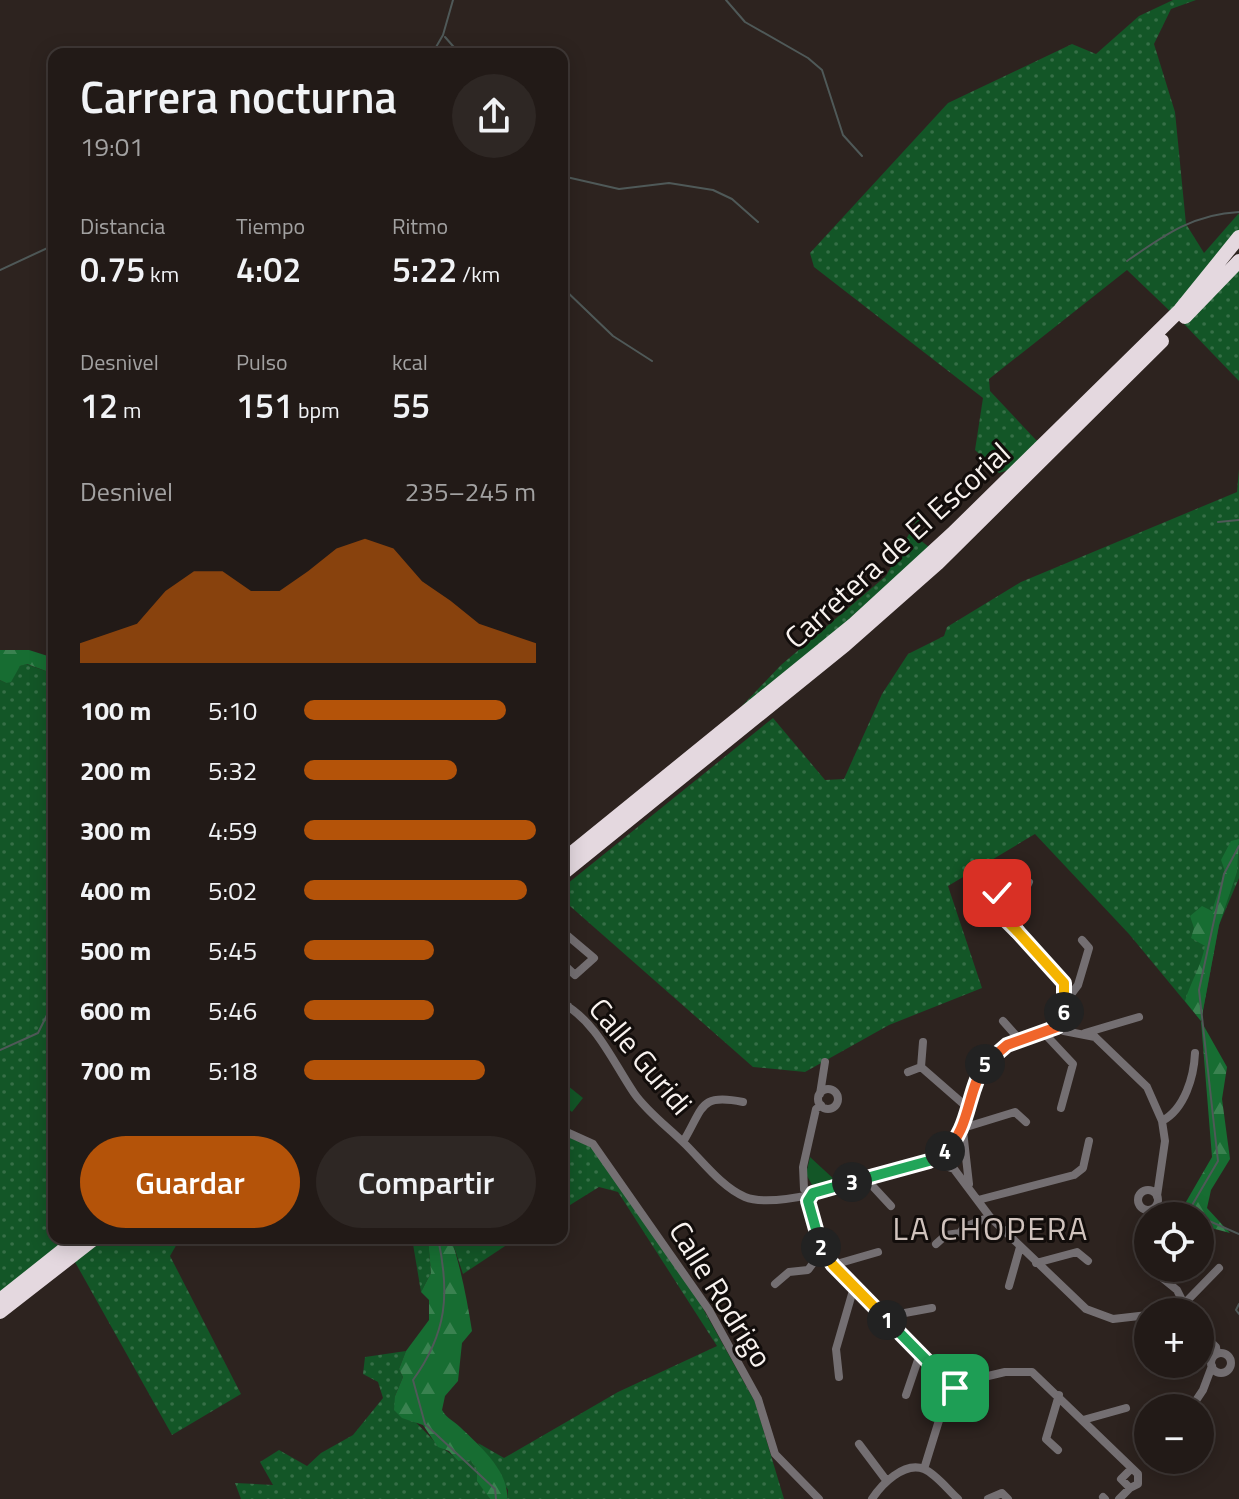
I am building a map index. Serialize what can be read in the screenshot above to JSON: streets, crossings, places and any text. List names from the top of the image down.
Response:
{
  "streets": {
    "highway": ["Carretera de El Escorial"],
    "street": ["Calle Guridi", "Calle Rodrigo"]
  },
  "districts": ["LA CHOPERA"],
  "page": {
    "heading": ["Carrera nocturna", "19:01"],
    "stats": [
      ["Distancia", "0.75 km"],
      ["Tiempo", "4:02"],
      ["Ritmo", "5:22 /km"],
      ["Desnivel", "12 m"],
      ["Pulso", "151 bpm"],
      ["kcal", "55"]
    ],
    "chart": ["Desnivel", "235–245 m"],
    "list": [
      {
        "name": "100 m",
        "note": "5:10"
      },
      {
        "name": "200 m",
        "note": "5:32"
      },
      {
        "name": "300 m",
        "note": "4:59"
      },
      {
        "name": "400 m",
        "note": "5:02"
      },
      {
        "name": "500 m",
        "note": "5:45"
      },
      {
        "name": "600 m",
        "note": "5:46"
      },
      {
        "name": "700 m",
        "note": "5:18"
      }
    ],
    "pins": [
      "6",
      "5",
      "4",
      "3",
      "2",
      "1"
    ],
    "buttons": ["Guardar", "Compartir"],
    "map_buttons": ["+", "−"]
  }
}
